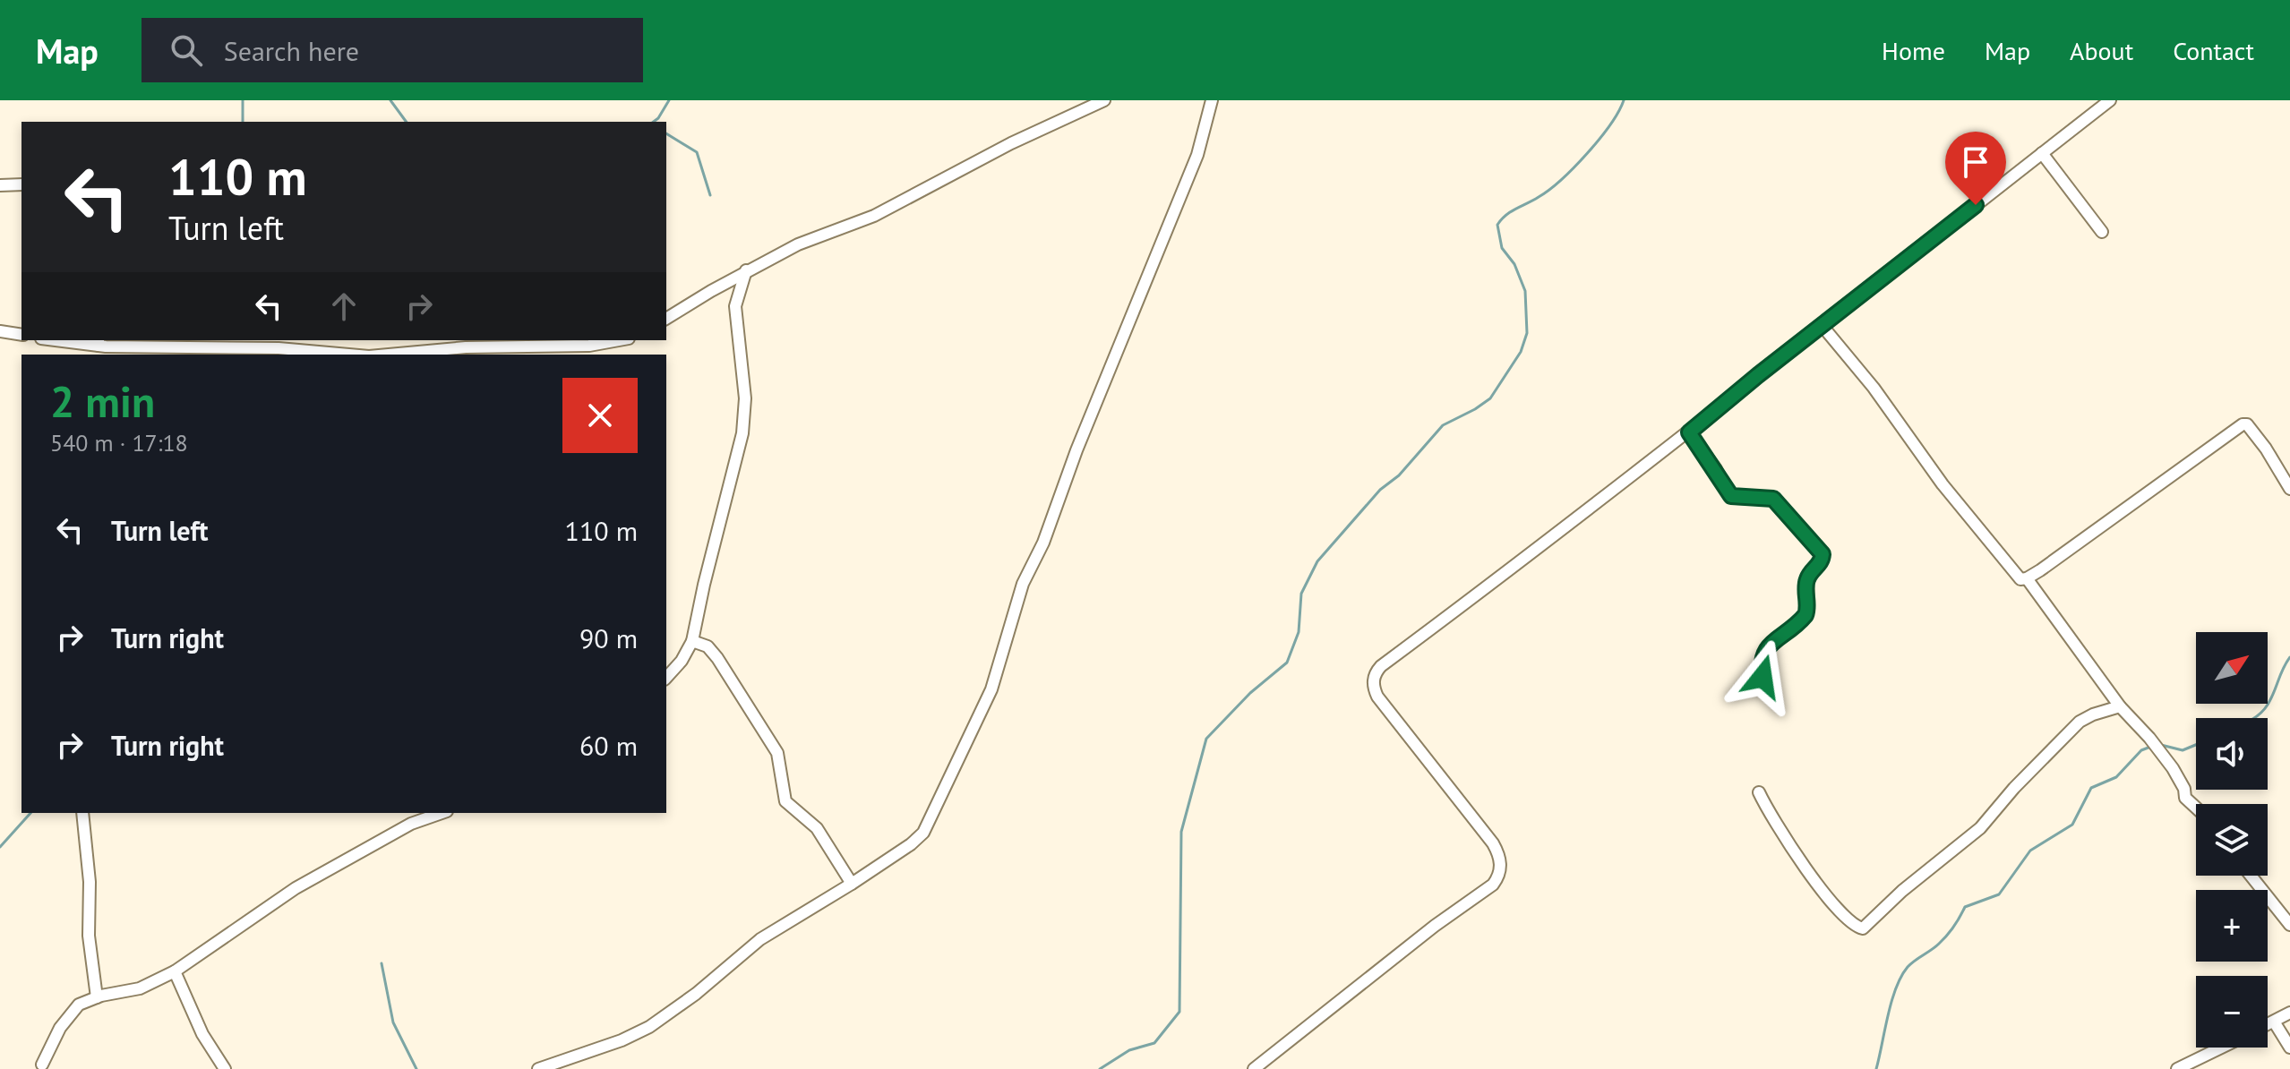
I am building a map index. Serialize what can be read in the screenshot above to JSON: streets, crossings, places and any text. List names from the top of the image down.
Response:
{
  "north": "top right",
  "page": {
    "header": "Map",
    "search": "Search here",
    "nav": [
      "Home",
      "Map",
      "About",
      "Contact"
    ],
    "turn": ["110 m", "Turn left"],
    "heading": ["2 min", "540 m · 17:18"],
    "list": [
      {
        "name": "Turn left",
        "value": "110 m"
      },
      {
        "name": "Turn right",
        "value": "90 m"
      },
      {
        "name": "Turn right",
        "value": "60 m"
      }
    ],
    "map_buttons": ["+", "−"]
  }
}
